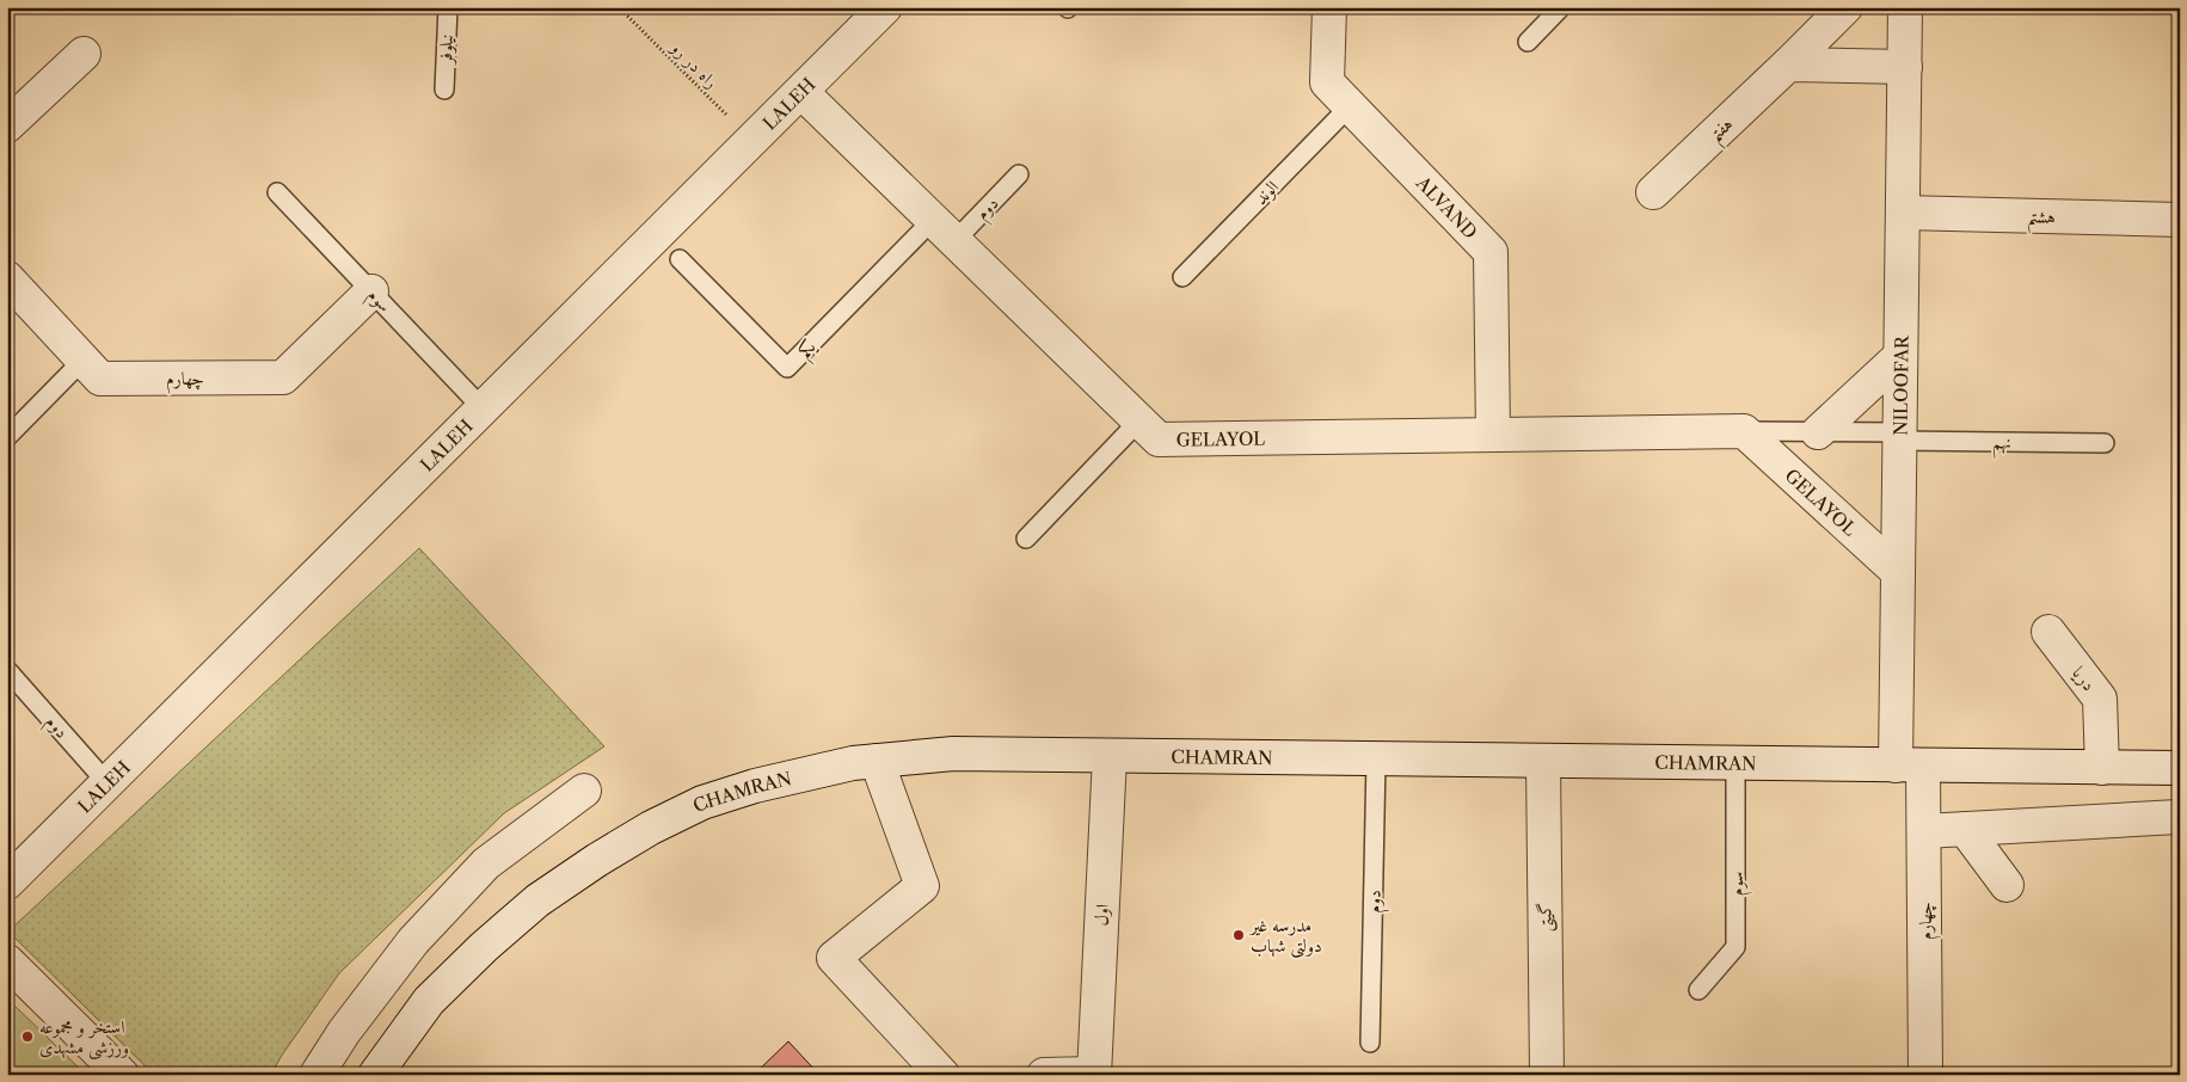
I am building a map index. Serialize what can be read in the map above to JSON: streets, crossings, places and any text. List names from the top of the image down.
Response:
{
  "streets": {
    "street": [
      "LALEH",
      "هفتم",
      "ALVAND",
      "هشتم",
      "چهارم",
      "NILOOFAR",
      "GELAYOL",
      "دریا",
      "CHAMRAN",
      "اول",
      "گیتی"
    ],
    "lane": [
      "نیلوفر",
      "الوند",
      "دوم",
      "سوم",
      "یکم",
      "نهم"
    ],
    "path": ["راه در رو"]
  },
  "crossings": [
    ["راه در رو", "LALEH"],
    ["LALEH", "دوم"],
    ["LALEH", "سوم"],
    ["LALEH", "GELAYOL"],
    ["الوند", "ALVAND"],
    ["ALVAND", "GELAYOL"],
    ["دوم", "یکم"],
    ["دوم", "GELAYOL"],
    ["دوم", "CHAMRAN"],
    ["هشتم", "NILOOFAR"],
    ["سوم", "چهارم"],
    ["سوم", "CHAMRAN"],
    ["یکم", "GELAYOL"],
    ["چهارم", "NILOOFAR"],
    ["چهارم", "CHAMRAN"],
    ["NILOOFAR", "GELAYOL"],
    ["NILOOFAR", "نهم"],
    ["NILOOFAR", "CHAMRAN"],
    ["GELAYOL", "نهم"],
    ["دریا", "CHAMRAN"],
    ["CHAMRAN", "اول"],
    ["CHAMRAN", "گیتی"]
  ],
  "places": ["مدرسه غیر دولتی شهاب", "استخر و مجموعه ورزشی مشهدی"]
}
